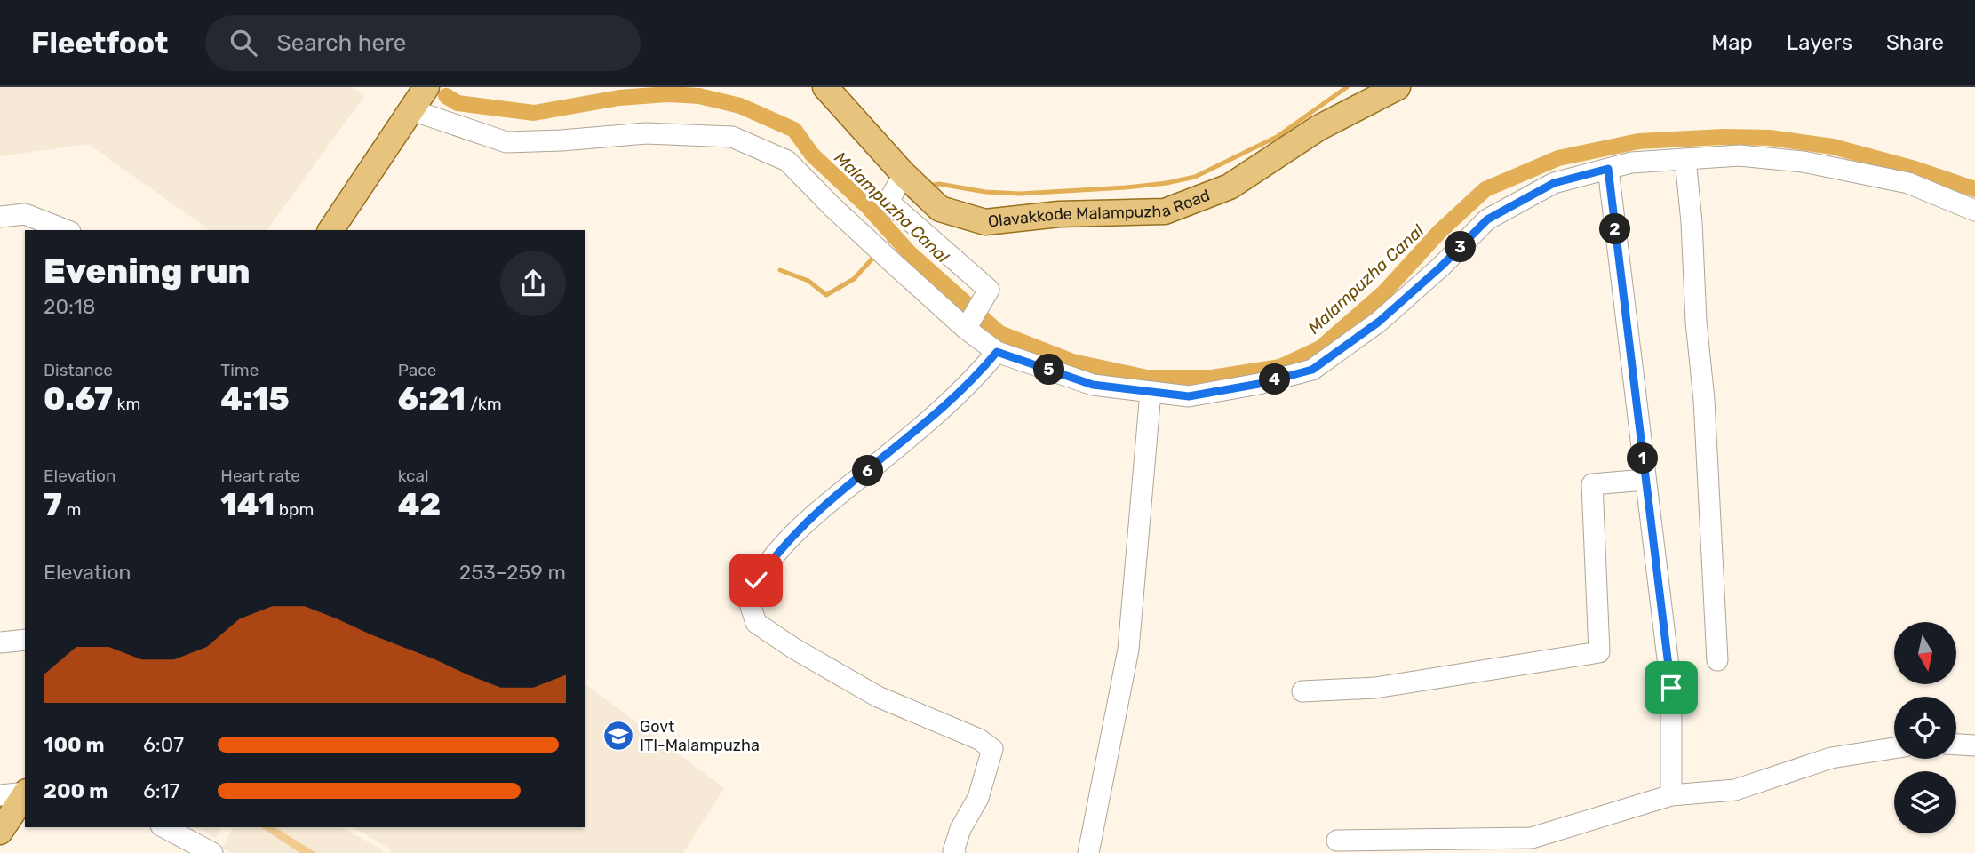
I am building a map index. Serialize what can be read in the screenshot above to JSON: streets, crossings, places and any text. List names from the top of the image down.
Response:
{
  "streets": {
    "main road": ["Olavakkode Malampuzha Road"]
  },
  "water": ["Malampuzha Canal"],
  "places": {
    "school or university": ["Govt ITI-Malampuzha"]
  },
  "north": "bottom",
  "page": {
    "header": "Fleetfoot",
    "search": "Search here",
    "nav": ["Map", "Layers", "Share"],
    "pins": [
      "2",
      "3",
      "5",
      "4",
      "1",
      "6"
    ],
    "heading": ["Evening run", "20:18"],
    "stats": [
      ["Distance", "0.67 km"],
      ["Time", "4:15"],
      ["Pace", "6:21 /km"],
      ["Elevation", "7 m"],
      ["Heart rate", "141 bpm"],
      ["kcal", "42"]
    ],
    "chart": ["Elevation", "253–259 m"],
    "list": [
      {
        "name": "100 m",
        "note": "6:07"
      },
      {
        "name": "200 m",
        "note": "6:17"
      }
    ]
  }
}
